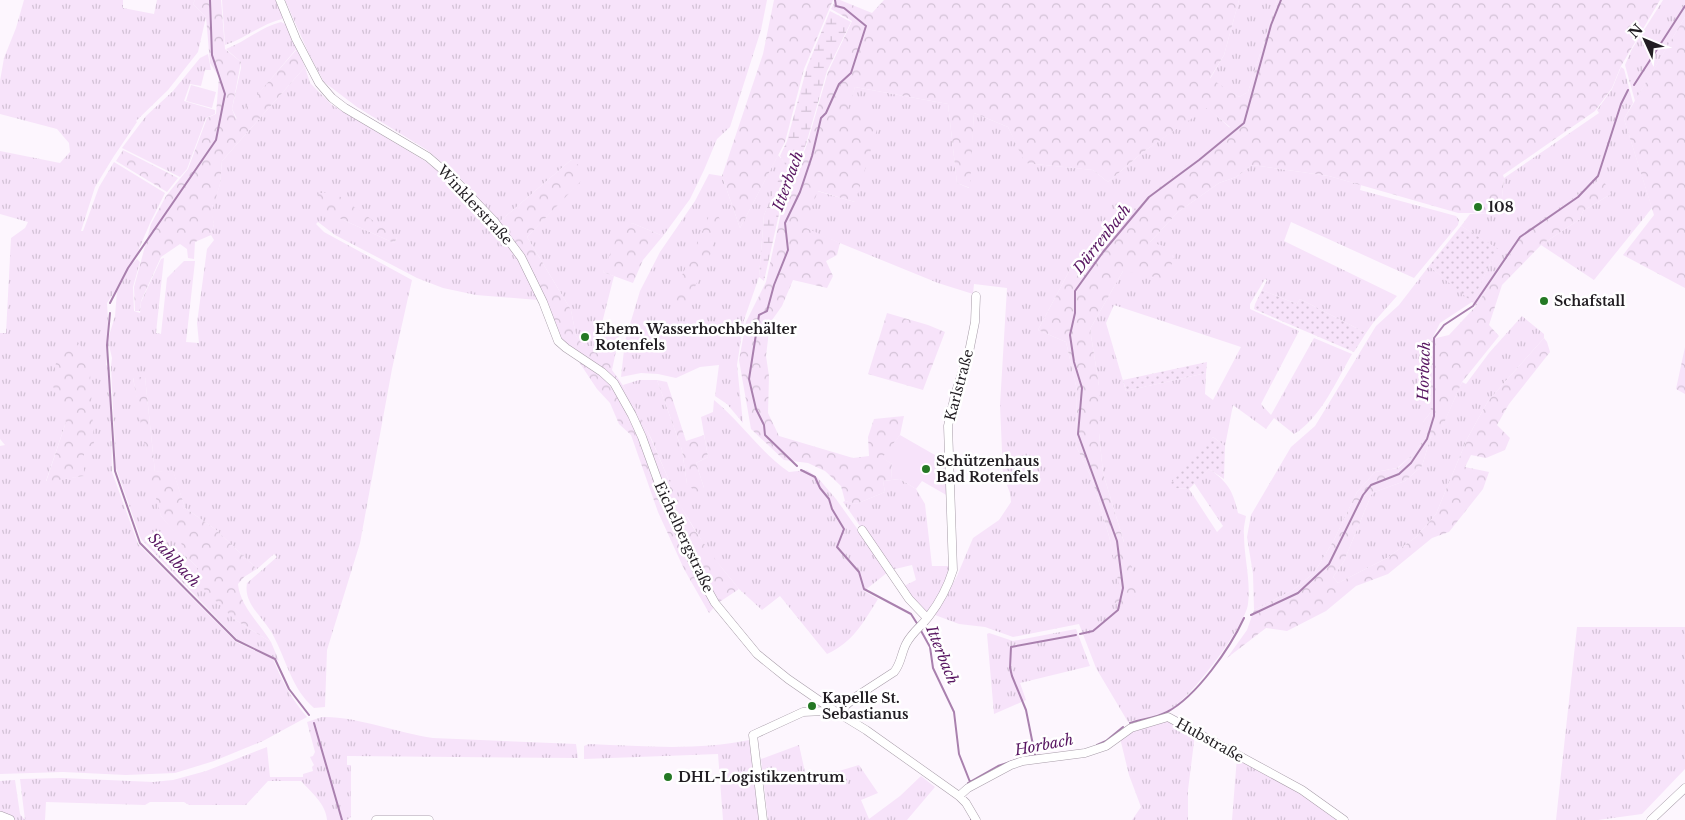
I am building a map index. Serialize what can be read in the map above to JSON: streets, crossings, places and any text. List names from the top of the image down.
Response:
{
  "streets": {
    "street": [
      "Winklerstraße",
      "Karlstraße",
      "Eichelbergstraße",
      "Hubstraße"
    ]
  },
  "crossings": [
    ["Winklerstraße", "Eichelbergstraße"],
    ["Karlstraße", "Eichelbergstraße"],
    ["Eichelbergstraße", "Hubstraße"]
  ],
  "water": [
    "Itterbach",
    "Dürrenbach",
    "Horbach",
    "Stahlbach"
  ],
  "places": [
    "108",
    "Schafstall",
    "Ehem. Wasserhochbehälter Rotenfels",
    "Schützenhaus Bad Rotenfels",
    "Kapelle St. Sebastianus",
    "DHL-Logistikzentrum"
  ],
  "north": "top left"
}
